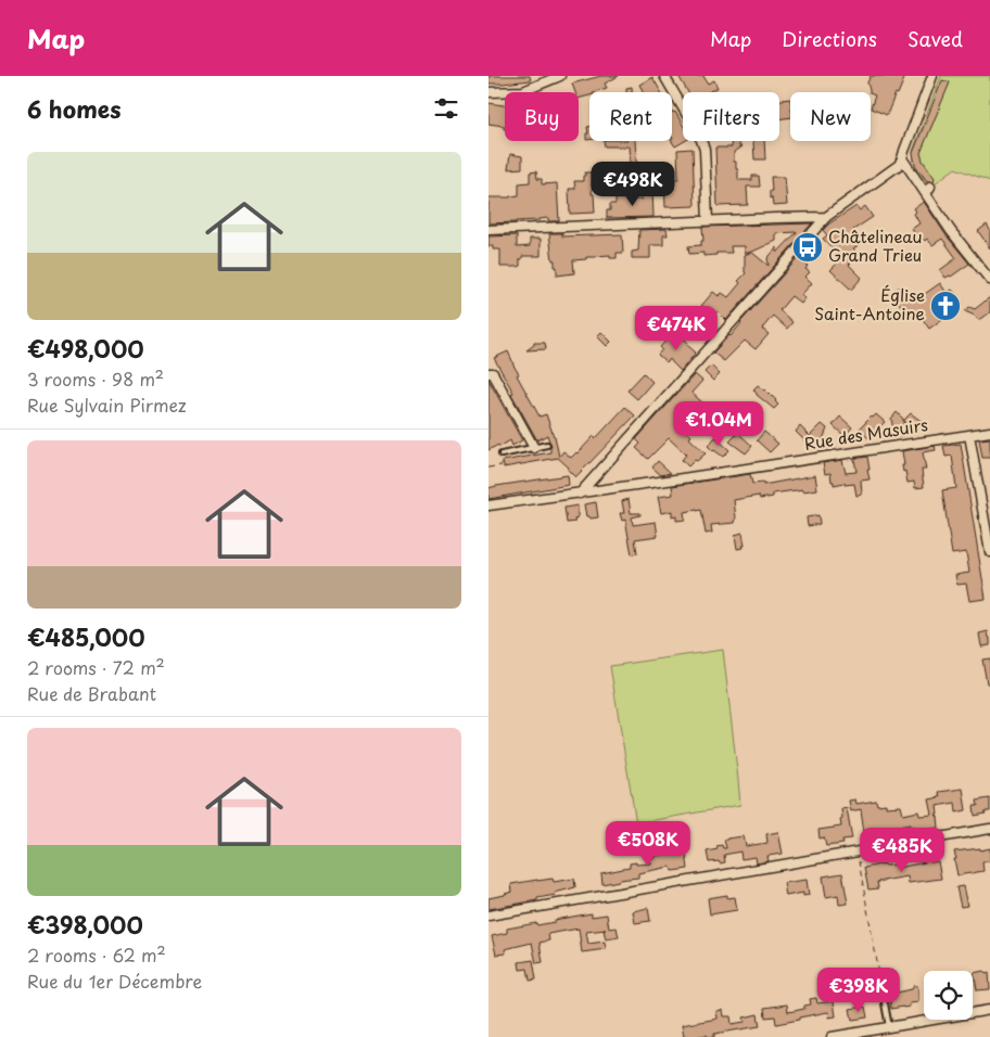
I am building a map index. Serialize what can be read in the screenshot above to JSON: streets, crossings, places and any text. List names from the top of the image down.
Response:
{
  "streets": {
    "street": ["Rue des Masuirs"]
  },
  "places": {
    "bus stop": ["Châtelineau Grand Trieu"],
    "church": ["Église Saint-Antoine"]
  },
  "page": {
    "header": "Map",
    "nav": ["Map", "Directions", "Saved"],
    "heading": "6 homes",
    "chip": [
      "Buy",
      "Rent",
      "Filters",
      "New"
    ],
    "list": [
      {
        "name": "€498,000",
        "note": "3 rooms · 98 m² · Rue Sylvain Pirmez"
      },
      {
        "name": "€485,000",
        "note": "2 rooms · 72 m² · Rue de Brabant"
      },
      {
        "name": "€398,000",
        "note": "2 rooms · 62 m² · Rue du 1er Décembre"
      }
    ],
    "price": [
      "€498K",
      "€474K",
      "€1.04M",
      "€508K",
      "€485K",
      "€398K"
    ]
  }
}
